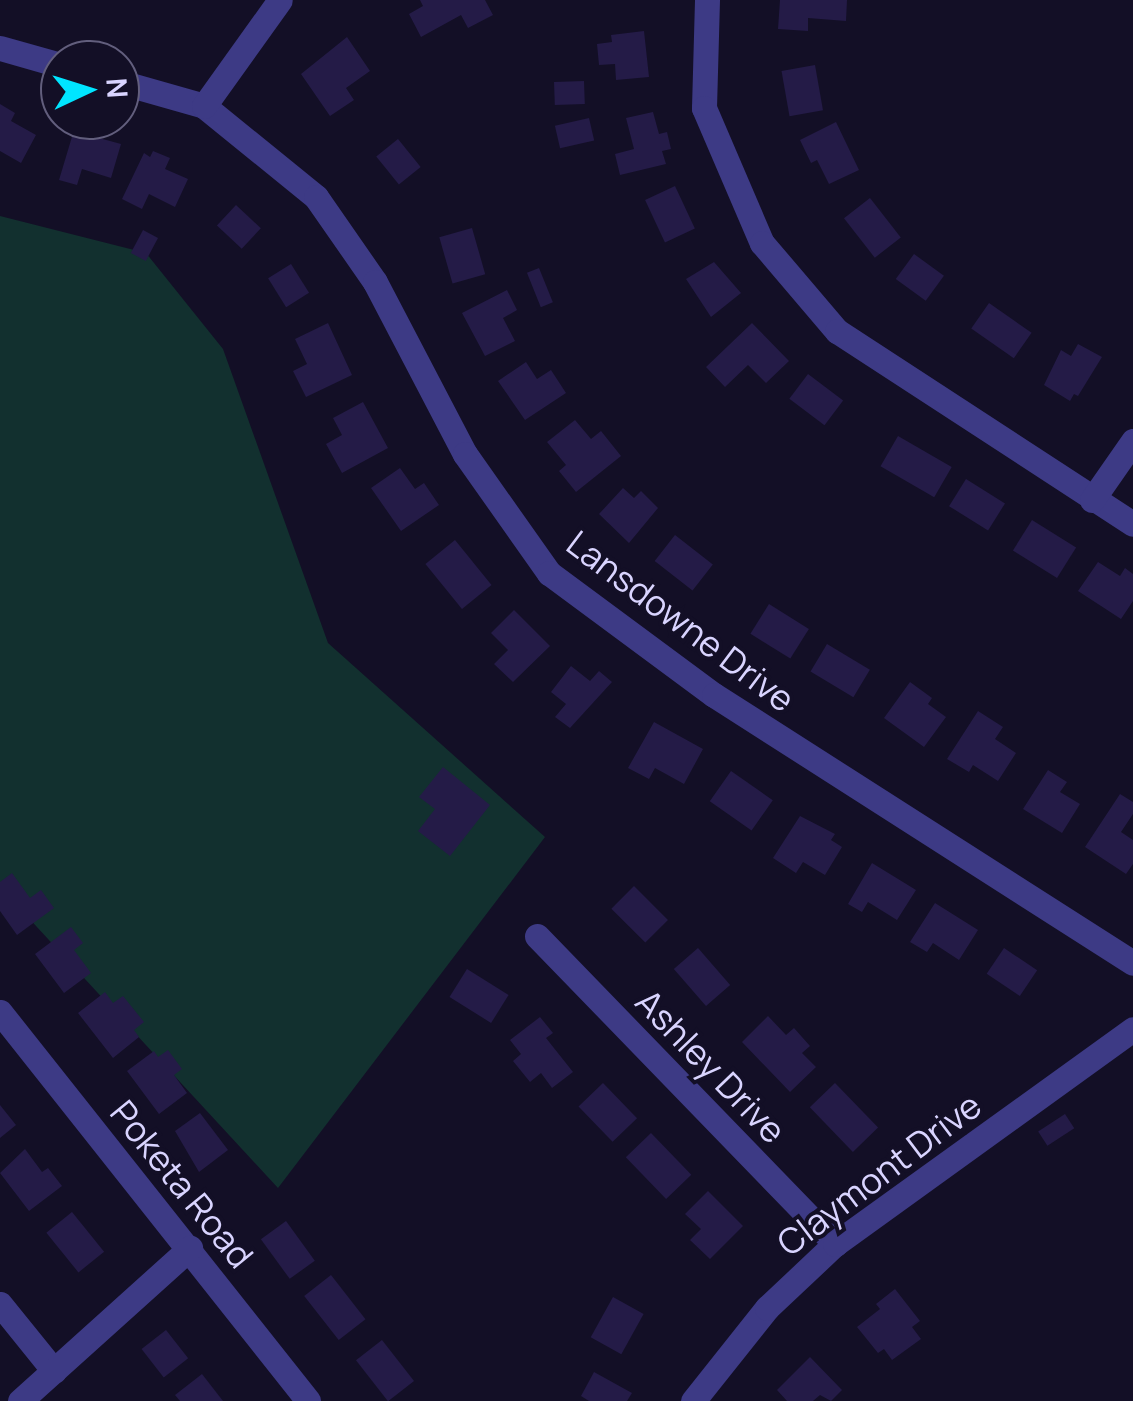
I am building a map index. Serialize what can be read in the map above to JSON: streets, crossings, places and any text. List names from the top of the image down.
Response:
{
  "streets": {
    "street": [
      "Lansdowne Drive",
      "Ashley Drive",
      "Claymont Drive",
      "Poketa Road"
    ]
  },
  "crossings": [
    ["Ashley Drive", "Claymont Drive"]
  ],
  "north": "right"
}
